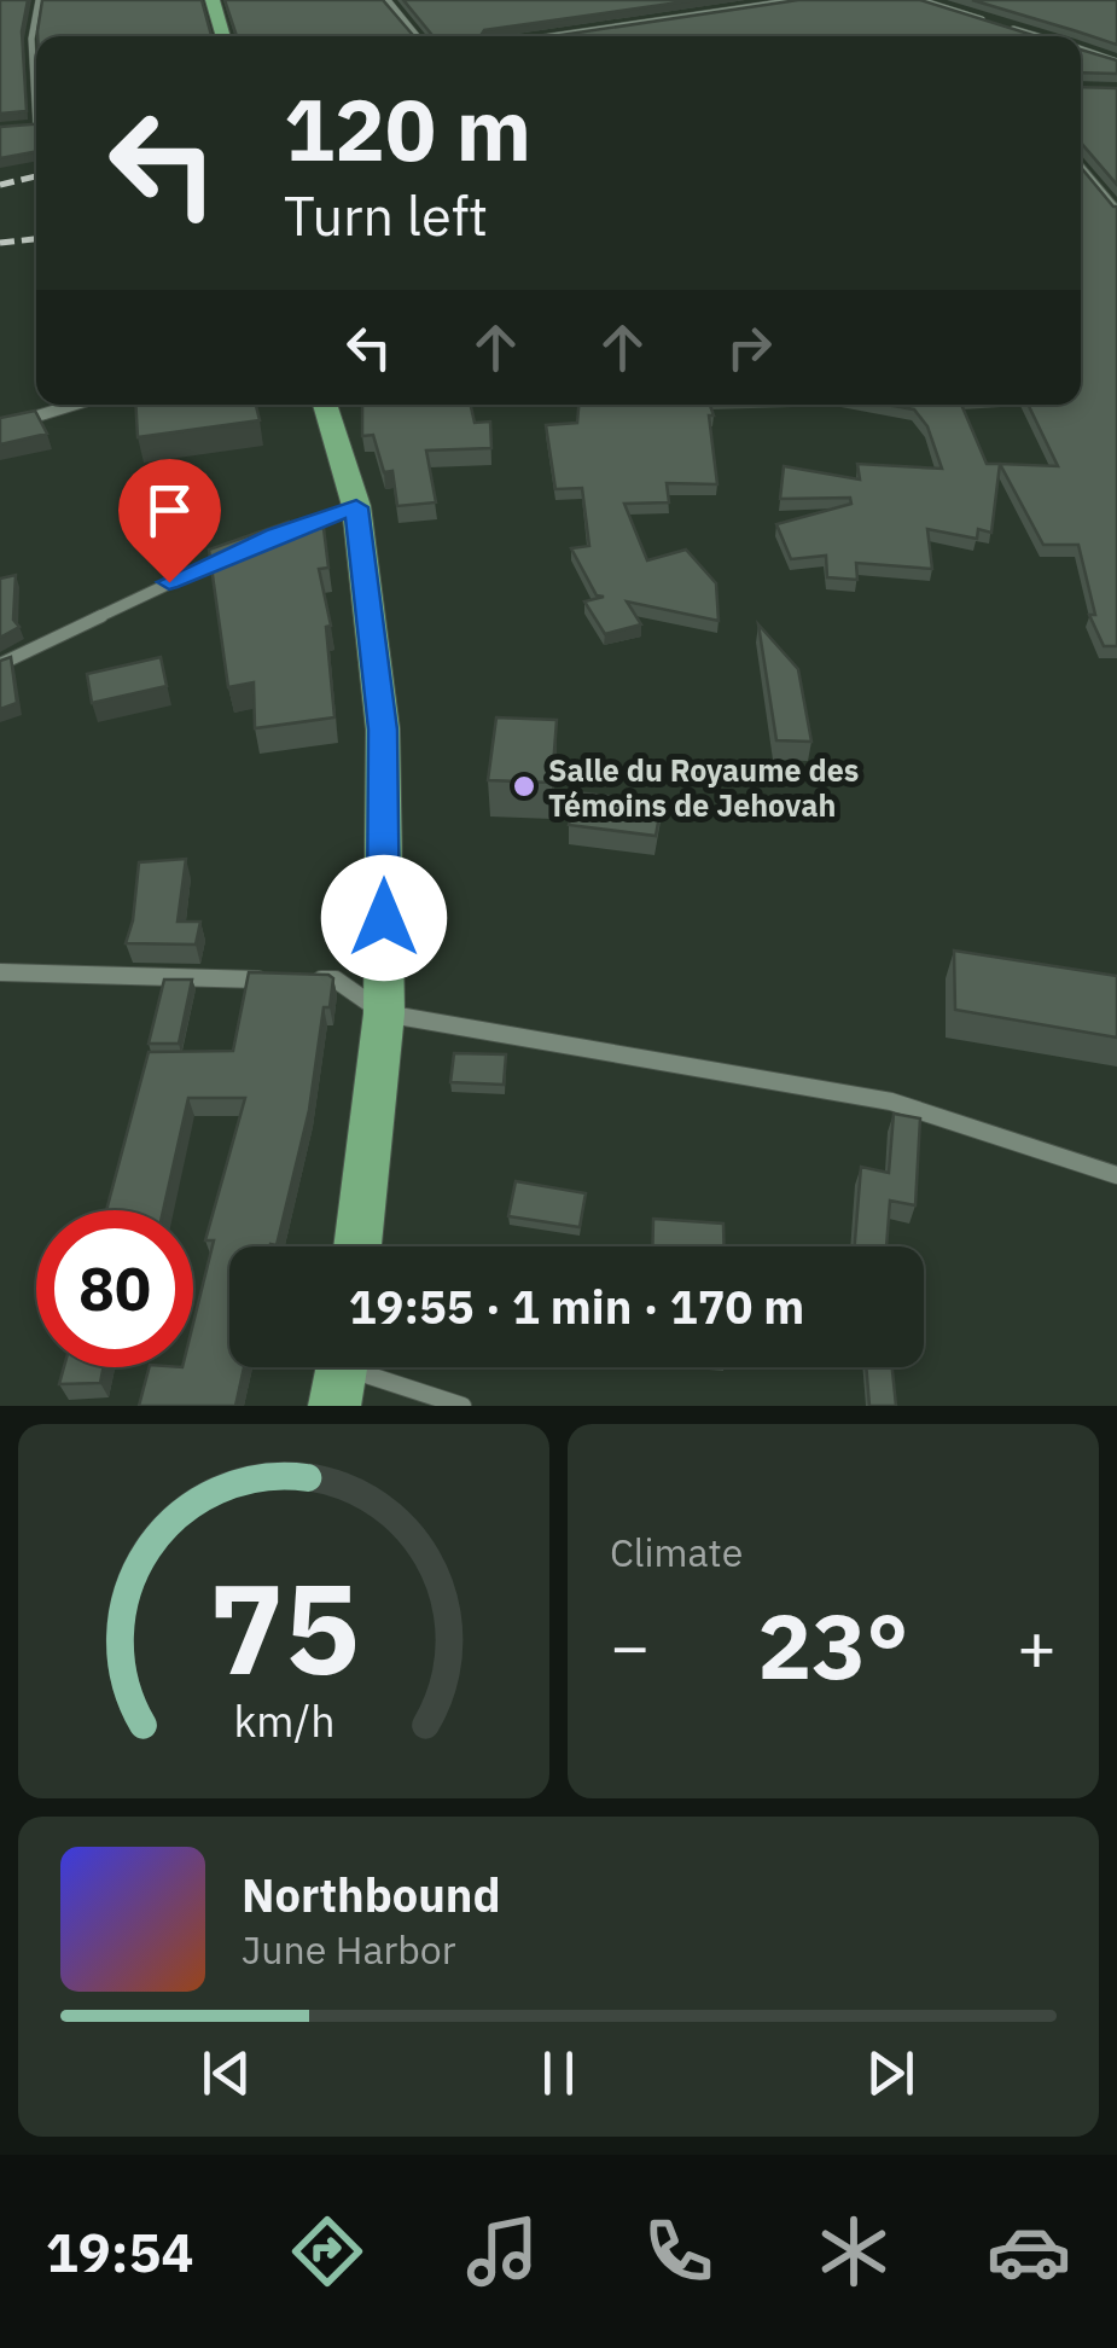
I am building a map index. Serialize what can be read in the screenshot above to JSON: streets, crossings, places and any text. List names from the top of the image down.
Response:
{
  "places": ["Salle du Royaume des Témoins de Jehovah"],
  "page": {
    "turn": ["120 m", "Turn left"],
    "limit": "80",
    "trip": "19:55 · 1 min · 170 m",
    "tile": "Climate",
    "heat": ["−", "23°", "+"],
    "song": ["Northbound", "June Harbor"],
    "tabs": "19:54",
    "gauge": ["75", "km/h"]
  }
}
